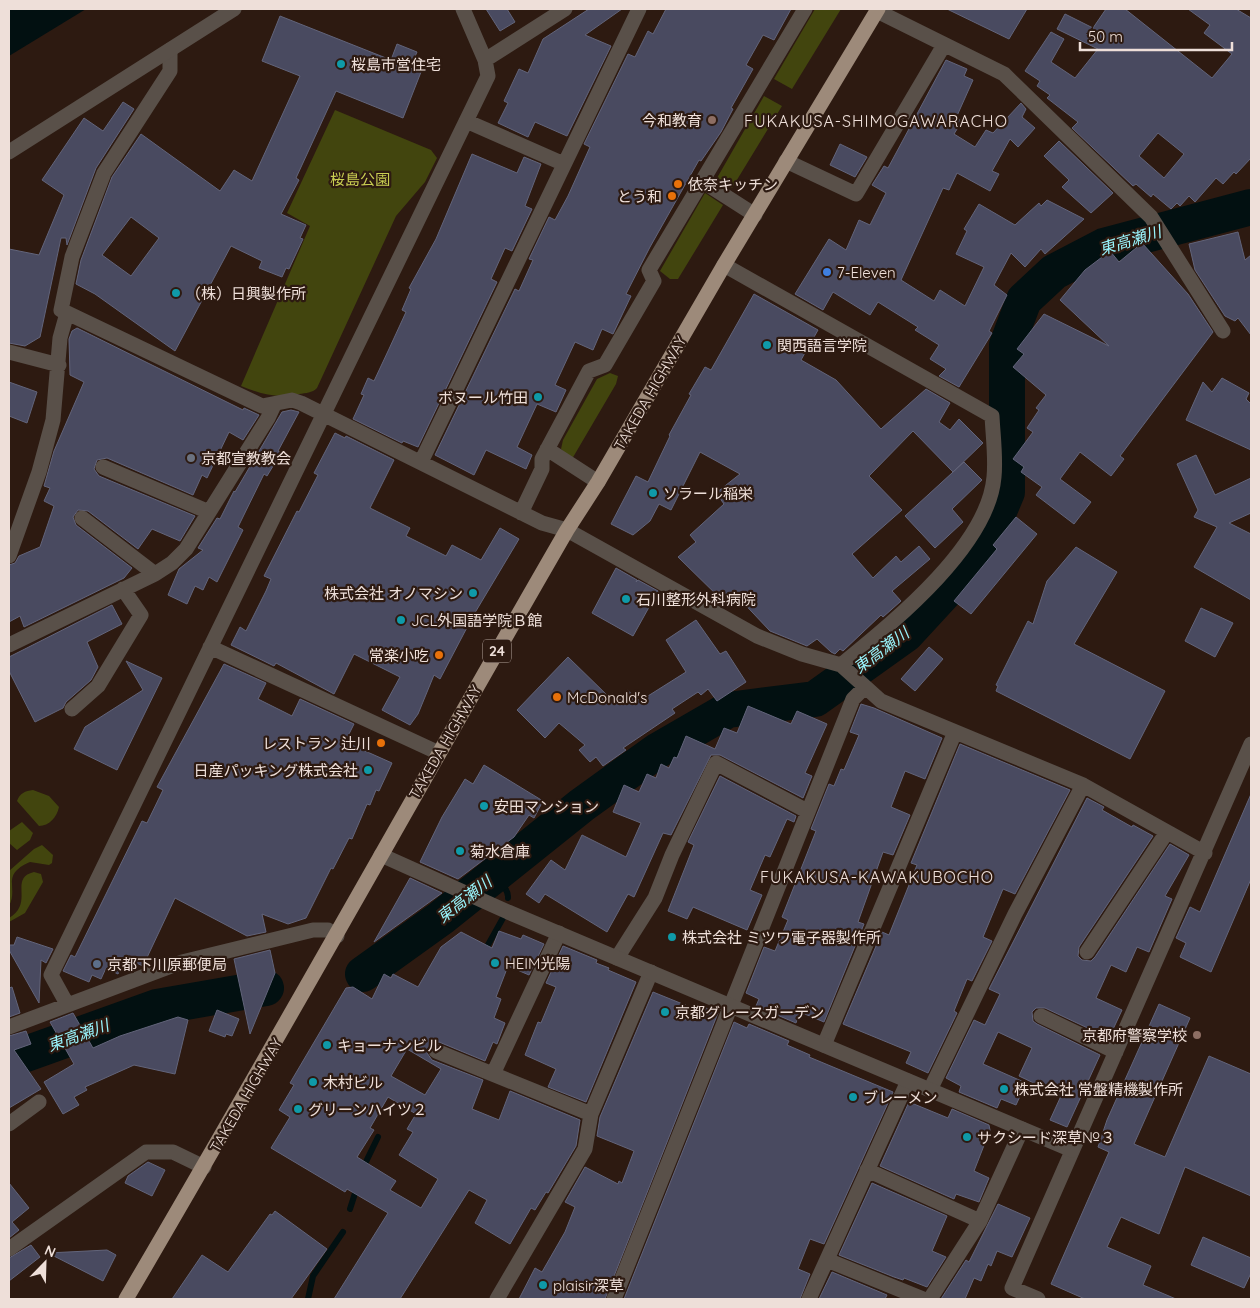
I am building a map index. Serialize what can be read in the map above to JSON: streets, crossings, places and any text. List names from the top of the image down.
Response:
{
  "streets": {
    "highway": ["TAKEDA HIGHWAY", "24"]
  },
  "districts": ["FUKAKUSA-SHIMOGAWARACHO", "FUKAKUSA-KAWAKUBOCHO"],
  "water": ["東高瀬川"],
  "parks": ["桜島公園"],
  "places": [
    "桜島市営住宅",
    "今和教育",
    "依奈キッチン",
    "とう和",
    "7-Eleven",
    "（株）日興製作所",
    "関西語言学院",
    "ボヌール竹田",
    "京都宣教教会",
    "ソラール稲栄",
    "株式会社 オノマシン",
    "石川整形外科病院",
    "JCL外国語学院Ｂ館",
    "常楽小吃",
    "McDonald's",
    "レストラン 辻川",
    "日産パッキング株式会社",
    "安田マンション",
    "菊水倉庫",
    "株式会社 ミツワ電子器製作所",
    "HEIM光陽",
    "京都下川原郵便局",
    "京都グレースガーデン",
    "京都府警察学校",
    "キョーナンビル",
    "木村ビル",
    "株式会社 常盤精機製作所",
    "ブレーメン",
    "グリーンハイツ２",
    "サクシード深草№３",
    "plaisir深草"
  ],
  "scale_bar": "50 m",
  "north": "top right"
}
